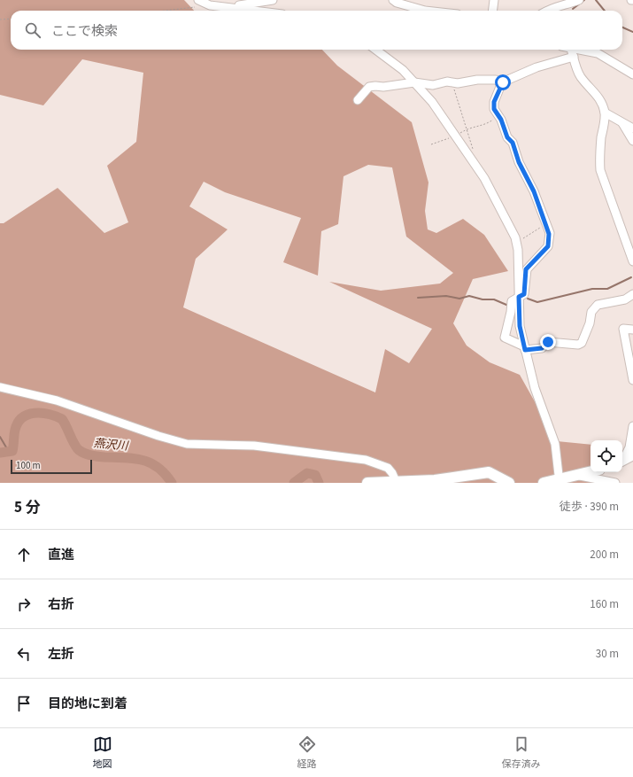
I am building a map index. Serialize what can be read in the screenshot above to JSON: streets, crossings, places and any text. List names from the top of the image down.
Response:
{
  "water": ["燕沢川"],
  "scale_bar": "100 m",
  "page": {
    "search": "ここで検索",
    "scale": "100 m",
    "heading": ["5 分", "徒歩 · 390 m"],
    "list": [
      ["直進", "200 m"],
      ["右折", "160 m"],
      ["左折", "30 m"],
      "目的地に到着"
    ],
    "nav": ["地図", "経路", "保存済み"]
  }
}
